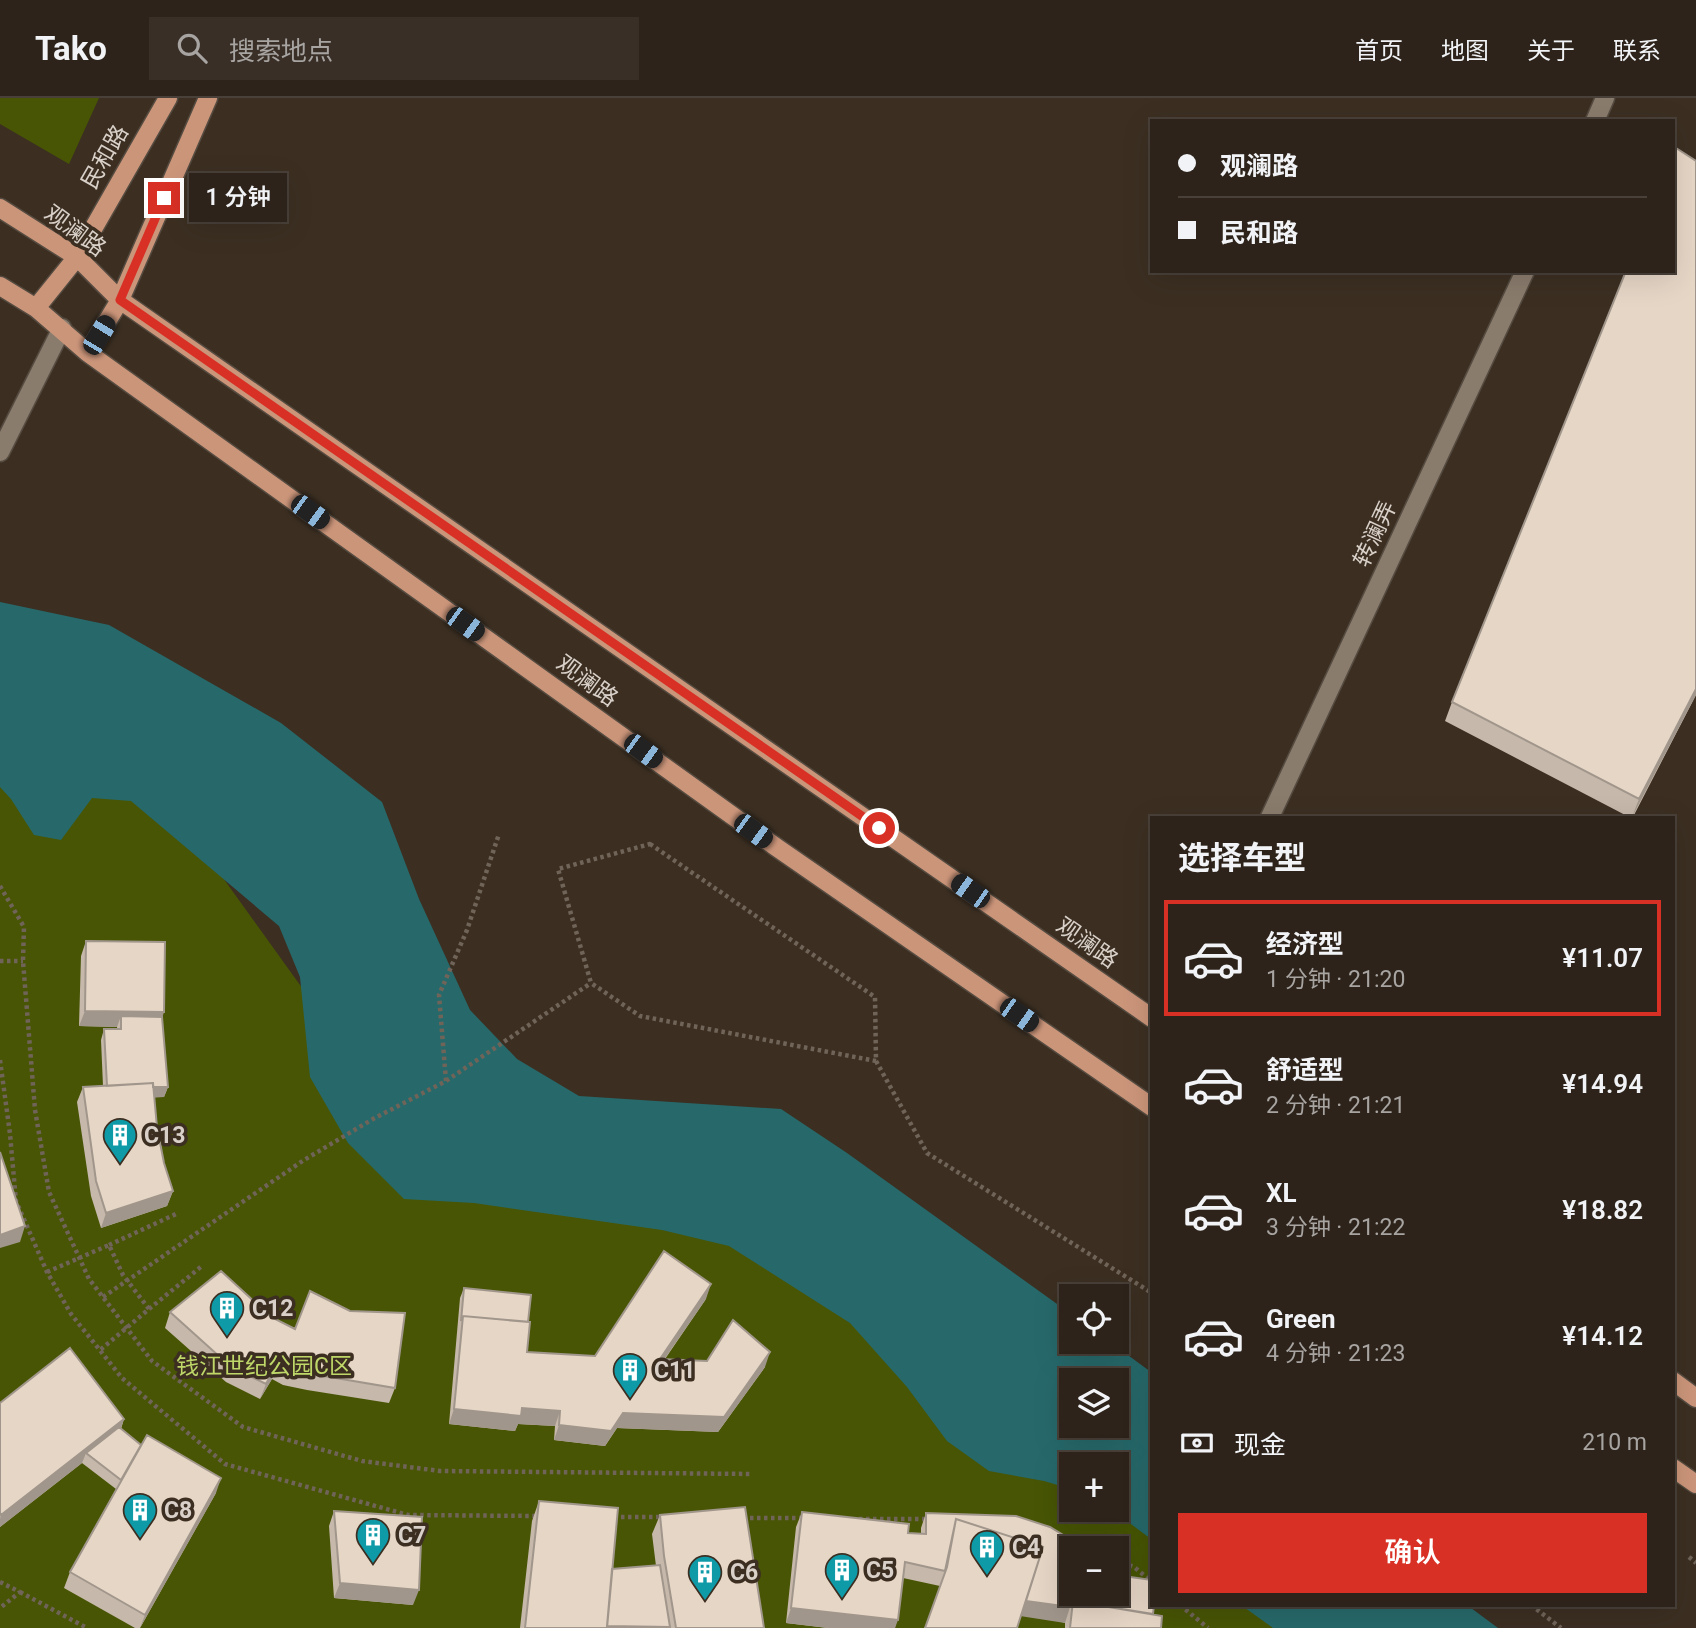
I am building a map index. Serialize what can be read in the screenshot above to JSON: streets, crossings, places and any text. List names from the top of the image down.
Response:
{
  "streets": {
    "main road": ["民和路", "观澜路"],
    "street": ["转澜弄"]
  },
  "crossings": [
    ["民和路", "观澜路"]
  ],
  "parks": ["钱江世纪公园C区"],
  "places": {
    "building": [
      "C13",
      "C12",
      "C11",
      "C8",
      "C7",
      "C4",
      "C5",
      "C6"
    ]
  },
  "page": {
    "header": "Tako",
    "search": "搜索地点",
    "nav": [
      "首页",
      "地图",
      "关于",
      "联系"
    ],
    "banner": ["观澜路", "民和路"],
    "bubble": "1 分钟",
    "heading": "选择车型",
    "list": [
      {
        "name": "经济型",
        "note": "1 分钟 · 21:20",
        "value": "¥11.07"
      },
      {
        "name": "舒适型",
        "note": "2 分钟 · 21:21",
        "value": "¥14.94"
      },
      {
        "name": "XL",
        "note": "3 分钟 · 21:22",
        "value": "¥18.82"
      },
      {
        "name": "Green",
        "note": "4 分钟 · 21:23",
        "value": "¥14.12"
      }
    ],
    "map_buttons": ["+", "−"],
    "pay": ["现金", "210 m"],
    "buttons": "确认"
  }
}
